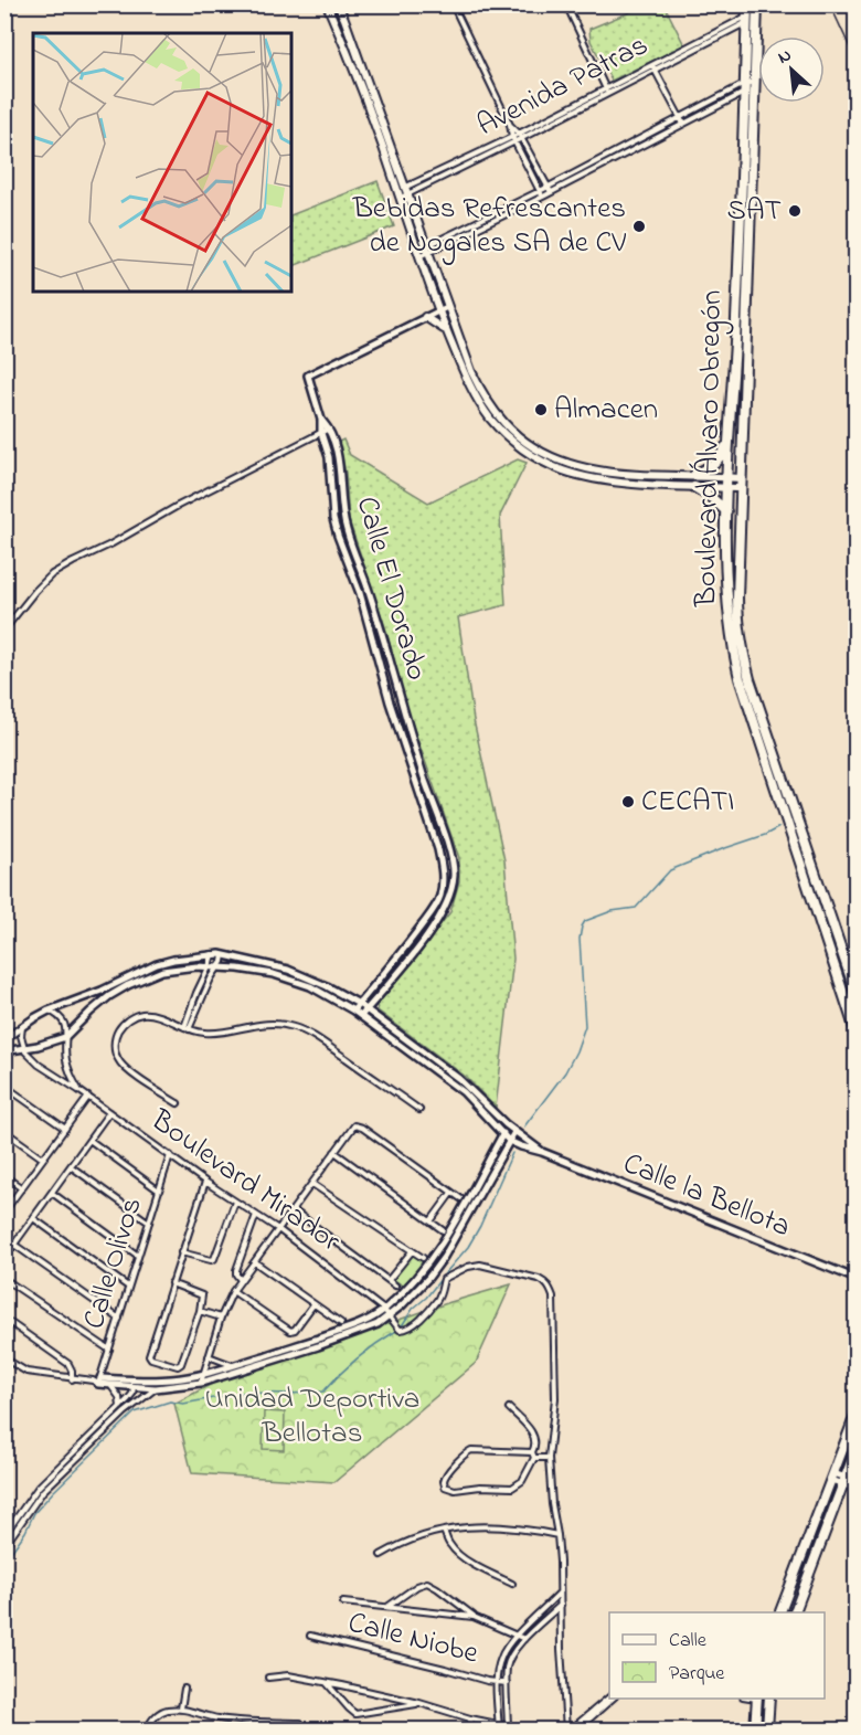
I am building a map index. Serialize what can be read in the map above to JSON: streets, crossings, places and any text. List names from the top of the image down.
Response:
{
  "streets": {
    "highway": ["Boulevard Álvaro Obregón"],
    "street": [
      "Avenida Patras",
      "Calle El Dorado",
      "Boulevard Mirador",
      "Calle la Bellota",
      "Calle Olivos",
      "Calle Niobe"
    ]
  },
  "crossings": [
    ["Avenida Patras", "Boulevard Álvaro Obregón"],
    ["Calle El Dorado", "Calle la Bellota"],
    ["Boulevard Mirador", "Calle Olivos"]
  ],
  "parks": ["Unidad Deportiva Bellotas"],
  "places": [
    "SAT",
    "Bebidas Refrescantes de Nogales SA de CV",
    "Almacen",
    "CECATI"
  ],
  "legend": ["Calle", "Parque"],
  "north": "top left"
}
